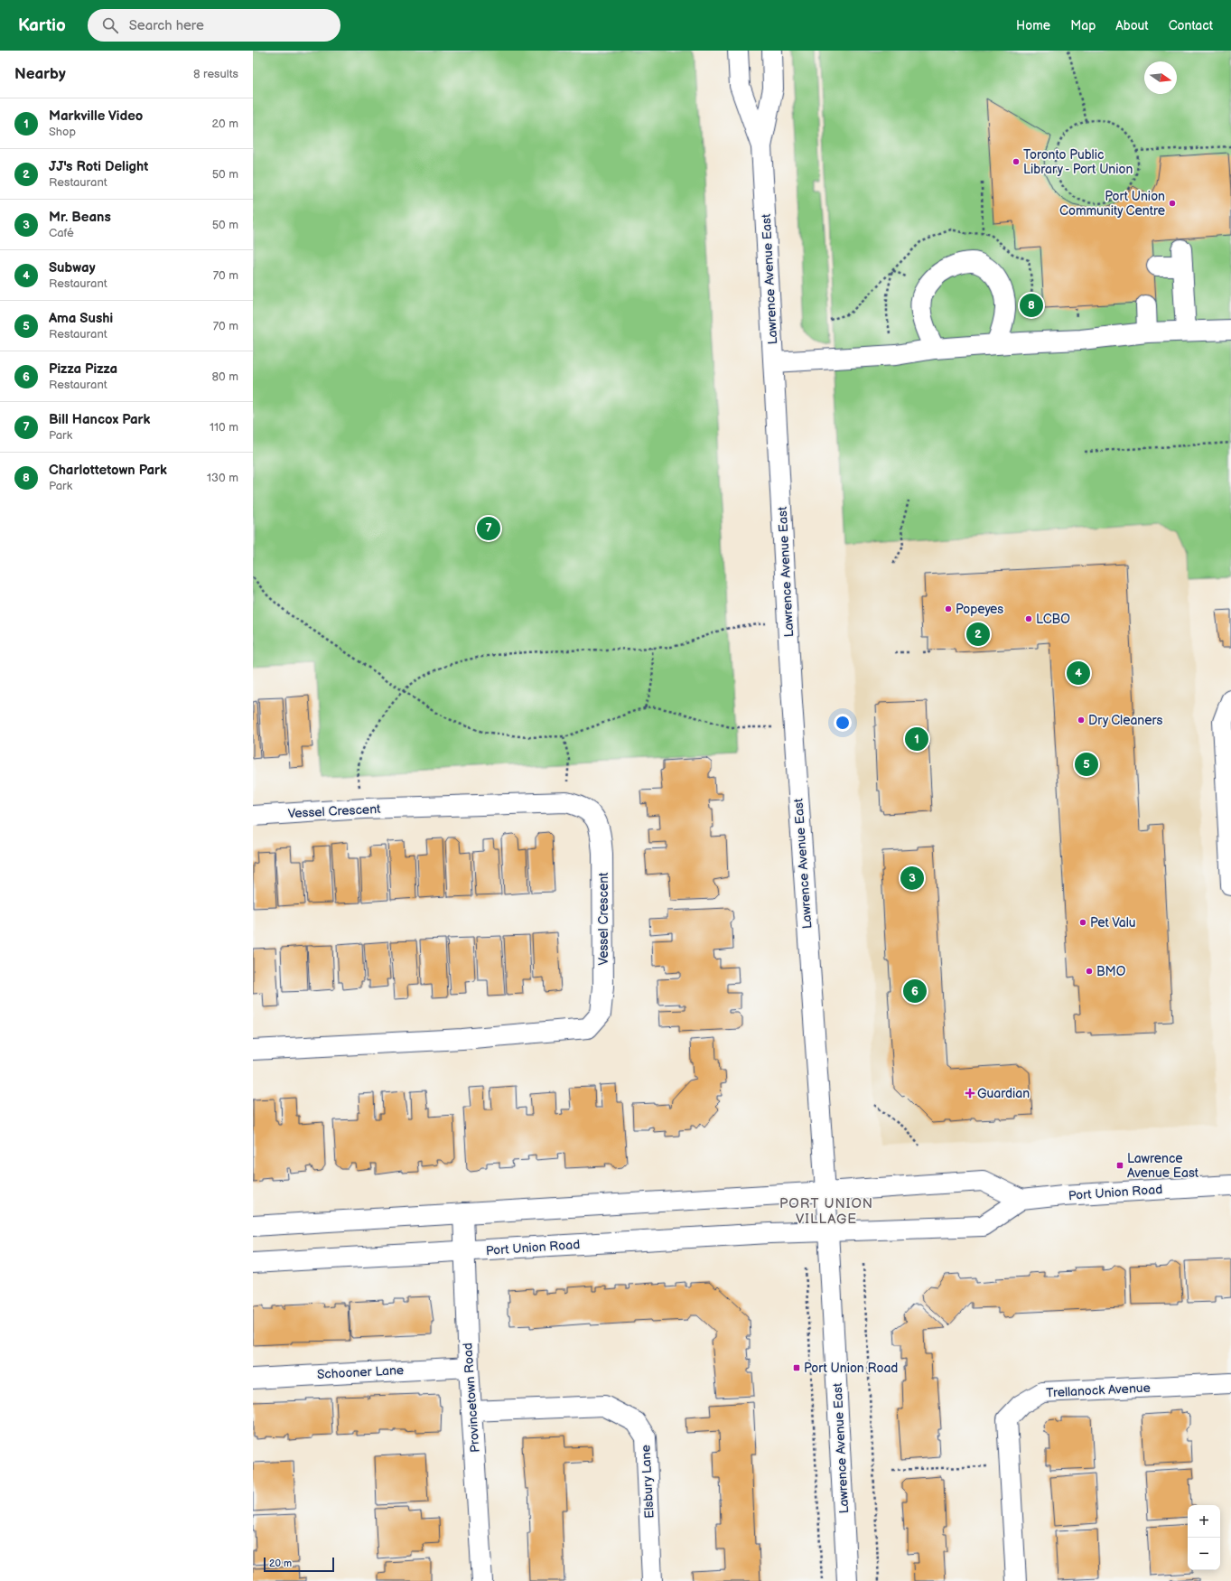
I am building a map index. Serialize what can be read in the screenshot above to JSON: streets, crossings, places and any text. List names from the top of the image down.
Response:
{
  "streets": {
    "street": [
      "Lawrence Avenue East",
      "Vessel Crescent",
      "Port Union Road",
      "Schooner Lane",
      "Trellanock Avenue",
      "Provincetown Road",
      "Elsbury Lane"
    ]
  },
  "crossings": [
    ["Lawrence Avenue East", "Port Union Road"],
    ["Port Union Road", "Provincetown Road"],
    ["Schooner Lane", "Provincetown Road"],
    ["Provincetown Road", "Elsbury Lane"]
  ],
  "districts": ["PORT UNION VILLAGE"],
  "places": {
    "other": [
      "Toronto Public Library - Port Union",
      "Port Union Community Centre",
      "Popeyes",
      "LCBO",
      "Dry Cleaners",
      "Pet Valu",
      "BMO"
    ],
    "health": ["Guardian"],
    "transit": ["Lawrence Avenue East", "Port Union Road"]
  },
  "scale_bar": "20 m",
  "north": "right",
  "page": {
    "header": "Kartio",
    "search": "Search here",
    "nav": [
      "Home",
      "Map",
      "About",
      "Contact"
    ],
    "heading": ["Nearby", "8 results"],
    "list": [
      {
        "mark": "1",
        "name": "Markville Video",
        "note": "Shop",
        "value": "20 m"
      },
      {
        "mark": "2",
        "name": "JJ's Roti Delight",
        "note": "Restaurant",
        "value": "50 m"
      },
      {
        "mark": "3",
        "name": "Mr. Beans",
        "note": "Café",
        "value": "50 m"
      },
      {
        "mark": "4",
        "name": "Subway",
        "note": "Restaurant",
        "value": "70 m"
      },
      {
        "mark": "5",
        "name": "Ama Sushi",
        "note": "Restaurant",
        "value": "70 m"
      },
      {
        "mark": "6",
        "name": "Pizza Pizza",
        "note": "Restaurant",
        "value": "80 m"
      },
      {
        "mark": "7",
        "name": "Bill Hancox Park",
        "note": "Park",
        "value": "110 m"
      },
      {
        "mark": "8",
        "name": "Charlottetown Park",
        "note": "Park",
        "value": "130 m"
      }
    ],
    "pins": [
      "8",
      "7",
      "2",
      "4",
      "1",
      "5",
      "3",
      "6"
    ],
    "map_buttons": ["+", "−"],
    "scale": "20 m"
  }
}
